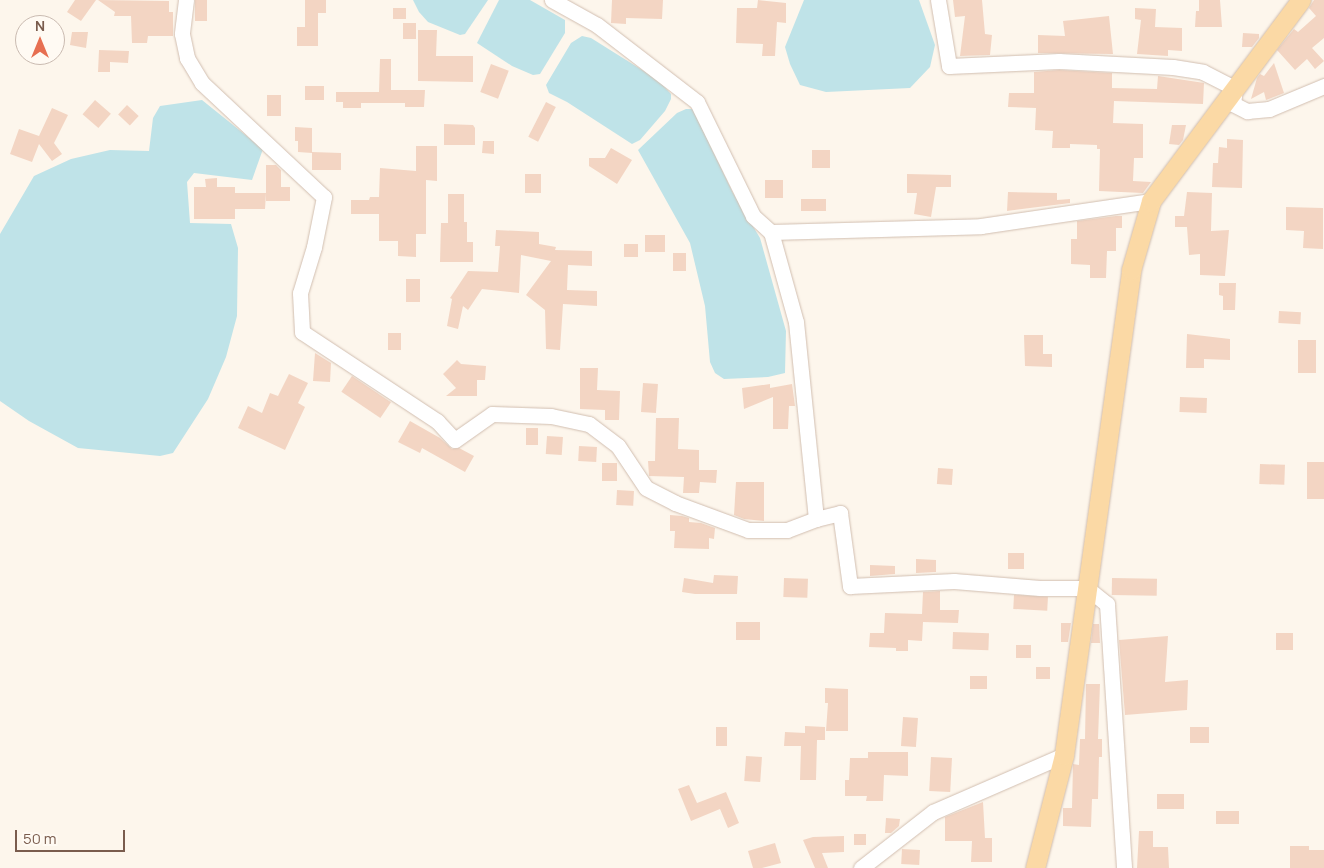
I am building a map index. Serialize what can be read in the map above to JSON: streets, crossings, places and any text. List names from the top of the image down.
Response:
{
  "scale_bar": "50 m",
  "north": "top"
}
